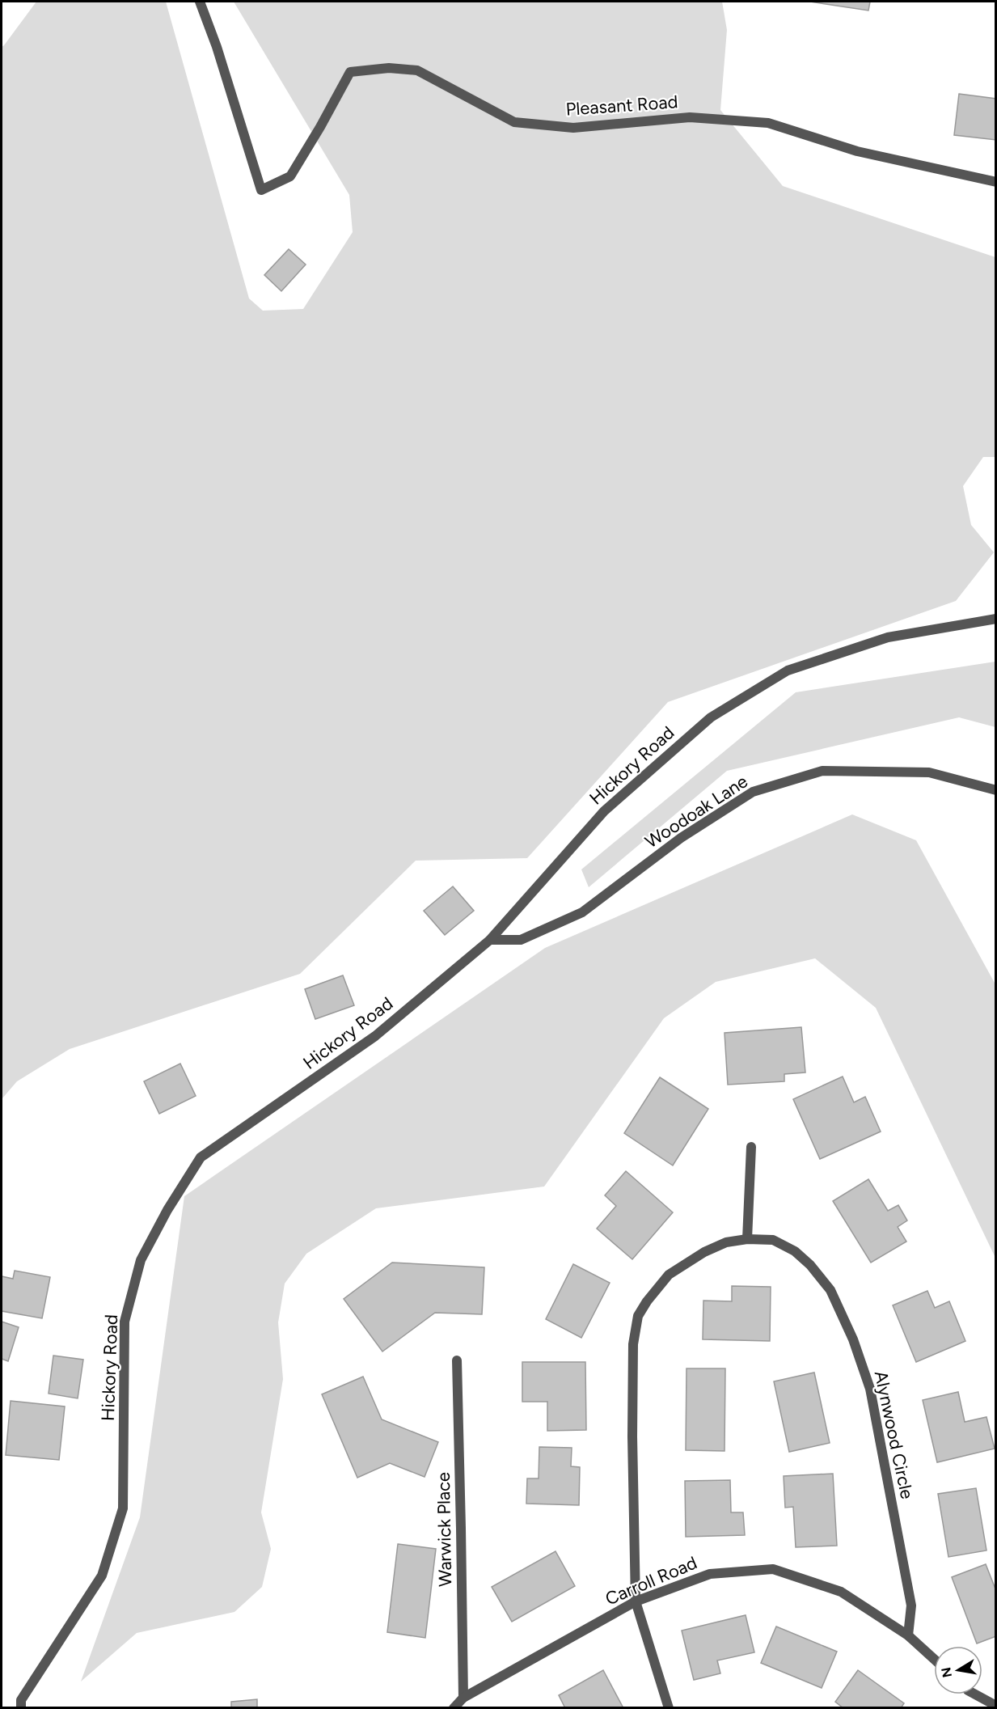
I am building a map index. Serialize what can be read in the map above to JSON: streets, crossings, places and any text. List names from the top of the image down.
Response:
{
  "streets": {
    "street": [
      "Pleasant Road",
      "Hickory Road",
      "Woodoak Lane",
      "Alynwood Circle",
      "Warwick Place",
      "Carroll Road"
    ]
  },
  "crossings": [
    ["Hickory Road", "Woodoak Lane"],
    ["Alynwood Circle", "Carroll Road"],
    ["Warwick Place", "Carroll Road"]
  ],
  "north": "left"
}
